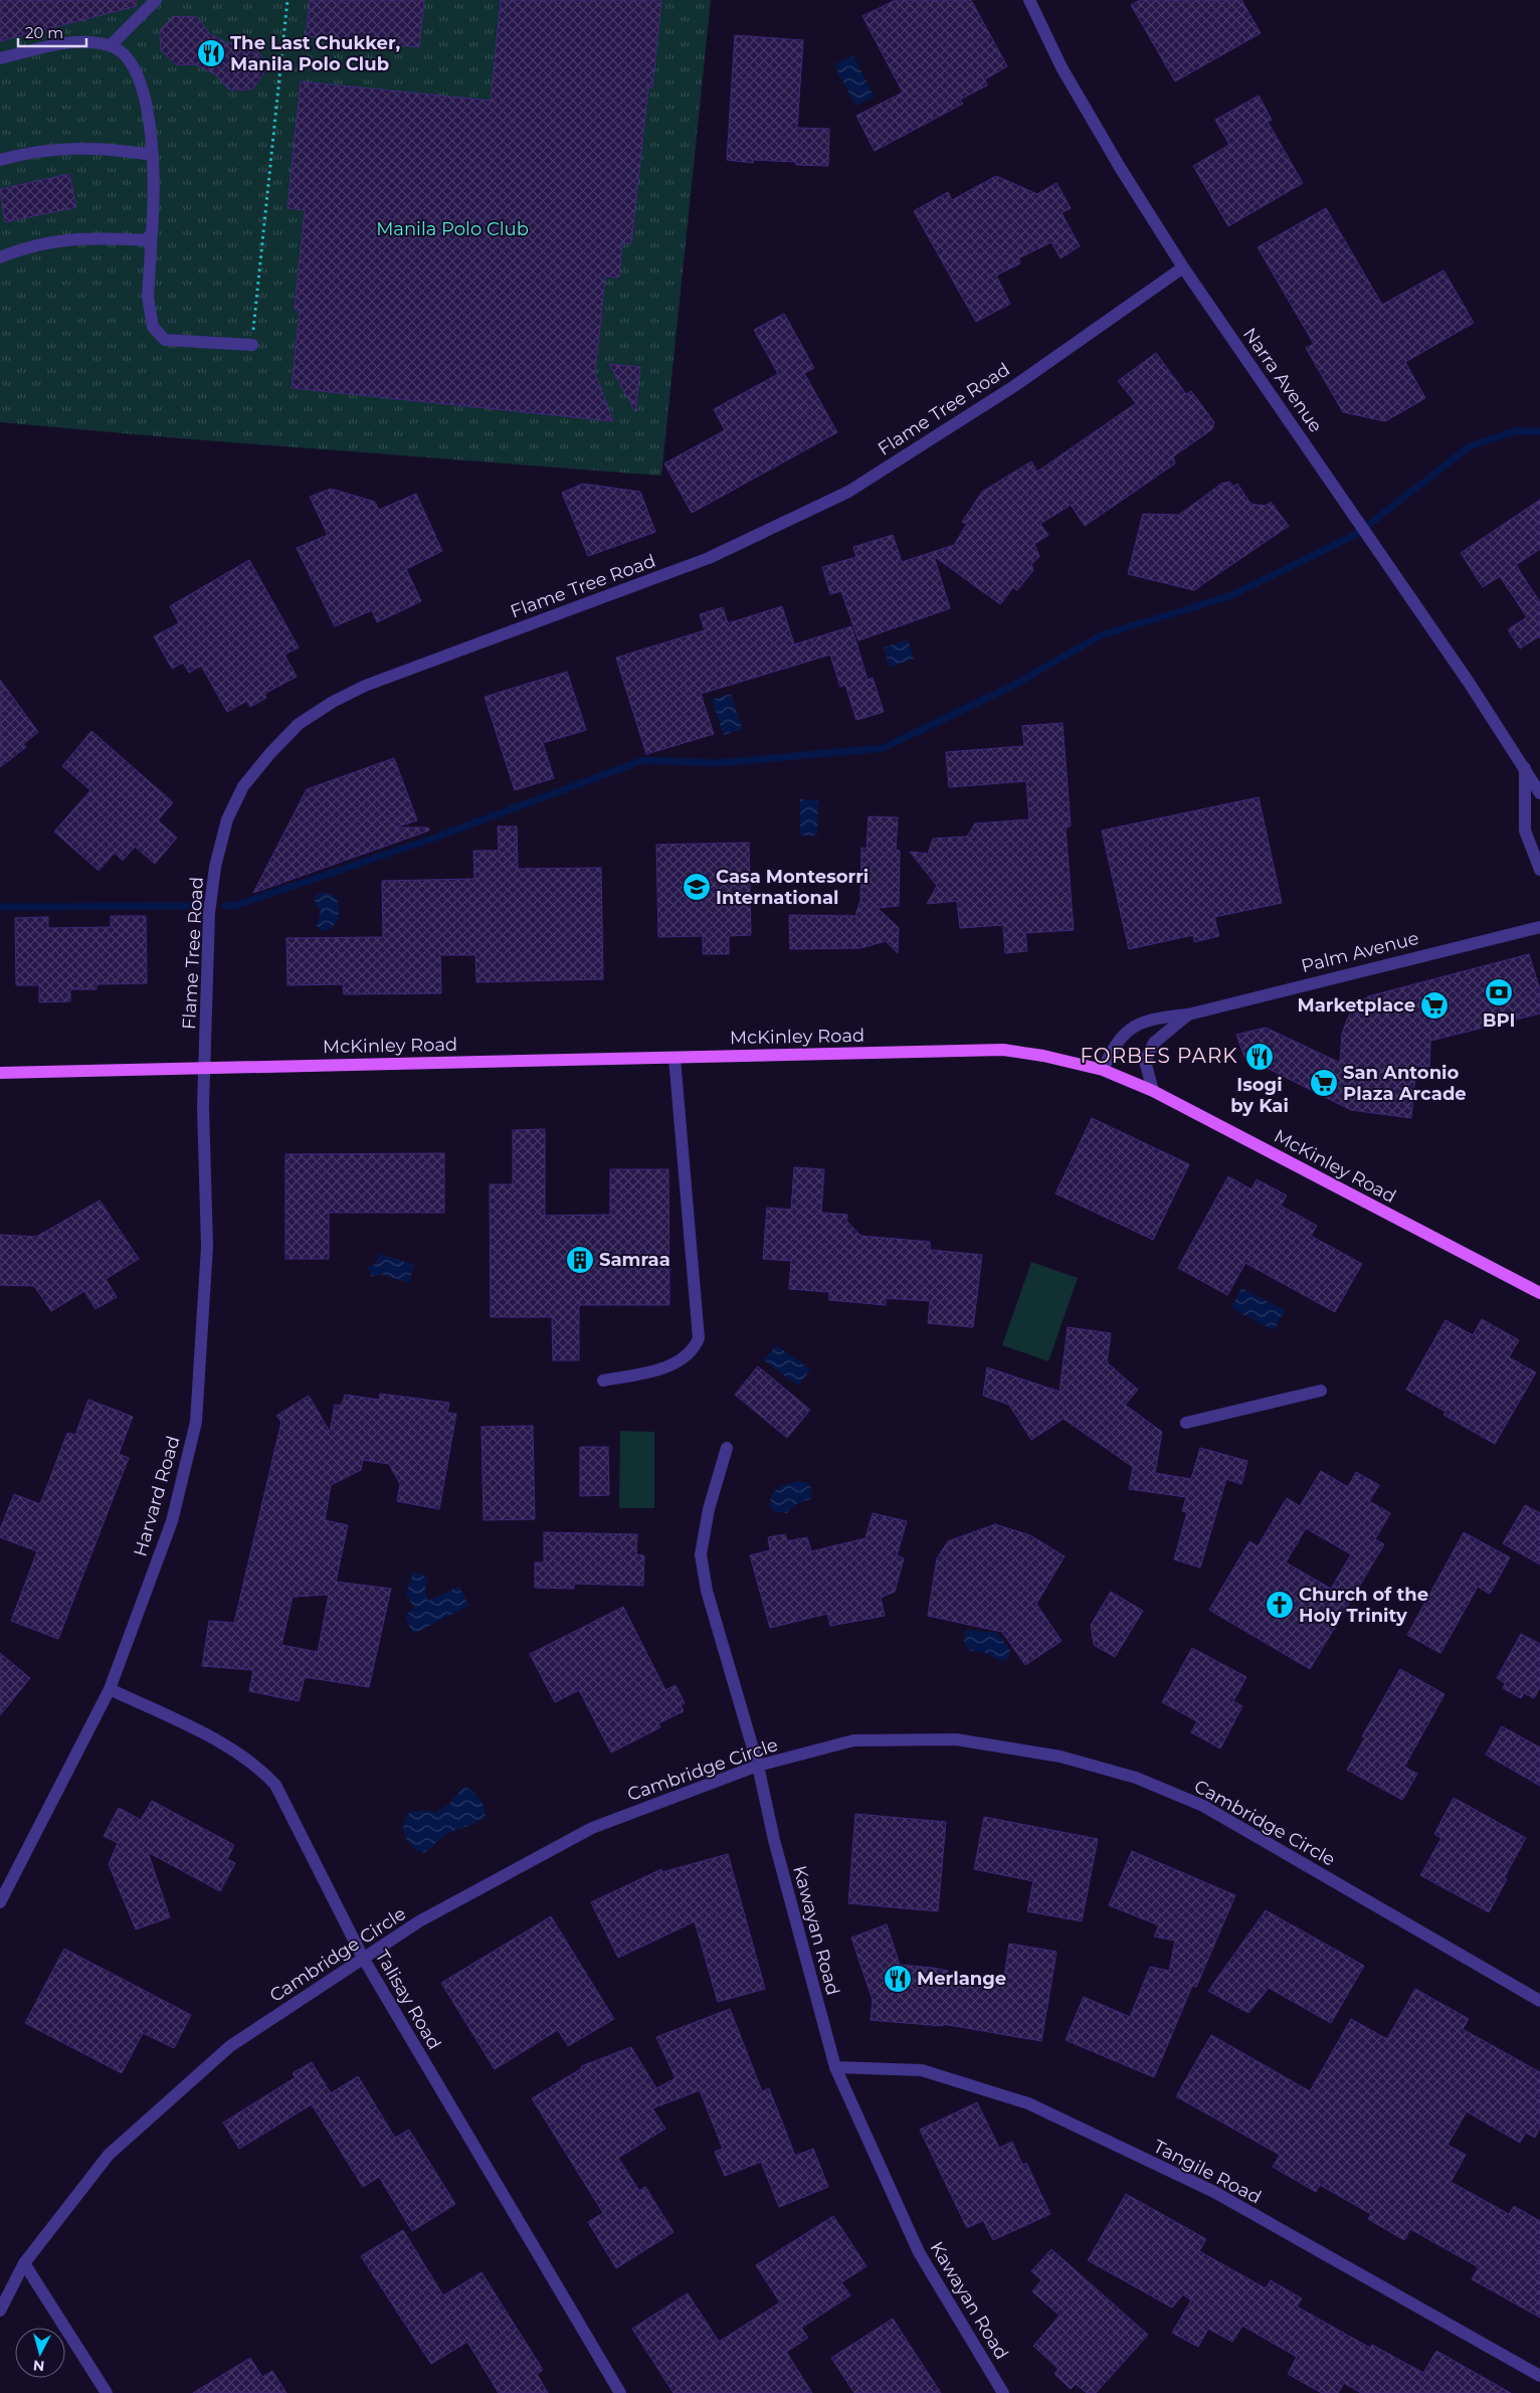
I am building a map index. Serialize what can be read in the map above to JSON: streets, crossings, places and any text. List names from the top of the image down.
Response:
{
  "streets": {
    "main road": ["McKinley Road"],
    "street": [
      "Narra Avenue",
      "Flame Tree Road",
      "Palm Avenue",
      "Harvard Road",
      "Cambridge Circle",
      "Kawayan Road",
      "Talisay Road",
      "Tangile Road"
    ]
  },
  "crossings": [
    ["Narra Avenue", "Flame Tree Road"],
    ["Flame Tree Road", "McKinley Road"],
    ["Flame Tree Road", "Harvard Road"],
    ["Palm Avenue", "McKinley Road"],
    ["McKinley Road", "Harvard Road"],
    ["Harvard Road", "Talisay Road"],
    ["Cambridge Circle", "Kawayan Road"],
    ["Cambridge Circle", "Talisay Road"],
    ["Kawayan Road", "Tangile Road"]
  ],
  "districts": ["FORBES PARK"],
  "parks": ["Manila Polo Club"],
  "places": {
    "restaurant": ["The Last Chukker, Manila Polo Club", "Isogi by Kai", "Merlange"],
    "school or university": ["Casa Montesorri International"],
    "bank": ["BPI"],
    "supermarket": ["Marketplace", "San Antonio Plaza Arcade"],
    "building": ["Samraa"],
    "church": ["Church of the Holy Trinity"]
  },
  "scale_bar": "20 m",
  "north": "bottom"
}
